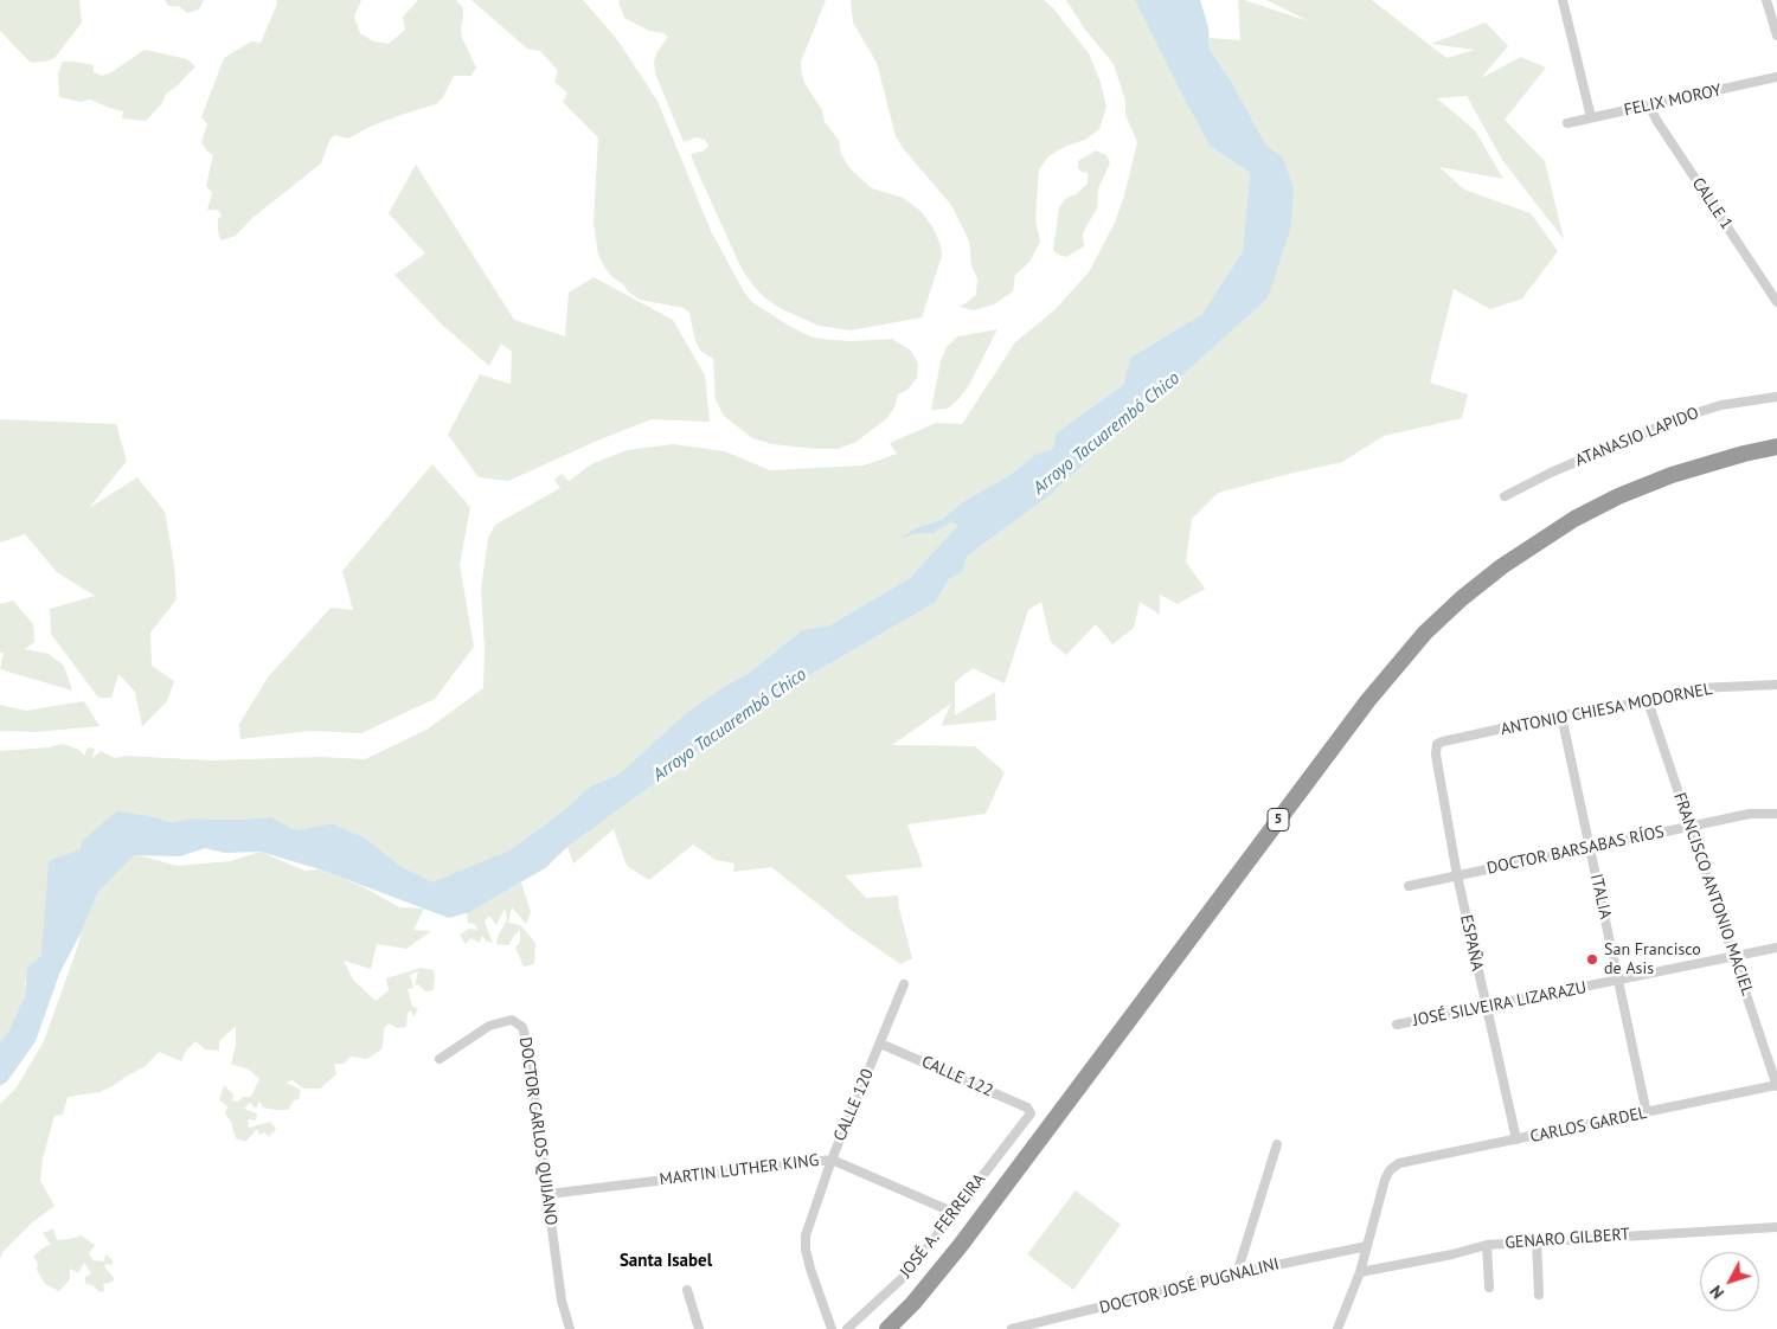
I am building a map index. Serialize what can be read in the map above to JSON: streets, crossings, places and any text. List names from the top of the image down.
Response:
{
  "streets": {
    "highway": ["5"],
    "street": [
      "FELIX MOROY",
      "CALLE 1",
      "ATANASIO LAPIDO",
      "ANTONIO CHIESA MODORNEL",
      "DOCTOR BARSABAS RÍOS",
      "FRANCISCO ANTONIO MACIEL",
      "ITALIA",
      "ESPAÑA",
      "JOSÉ SILVEIRA LIZARAZU",
      "CALLE 122",
      "CALLE 120",
      "CARLOS GARDEL",
      "DOCTOR CARLOS QUIJANO",
      "MARTIN LUTHER KING",
      "JOSÉ A. FERREIRA",
      "GENARO GILBERT",
      "DOCTOR JOSÉ PUGNALINI"
    ]
  },
  "crossings": [
    ["FELIX MOROY", "CALLE 1"],
    ["ANTONIO CHIESA MODORNEL", "FRANCISCO ANTONIO MACIEL"],
    ["ANTONIO CHIESA MODORNEL", "ITALIA"],
    ["ANTONIO CHIESA MODORNEL", "ESPAÑA"],
    ["DOCTOR BARSABAS RÍOS", "FRANCISCO ANTONIO MACIEL"],
    ["DOCTOR BARSABAS RÍOS", "ITALIA"],
    ["DOCTOR BARSABAS RÍOS", "ESPAÑA"],
    ["FRANCISCO ANTONIO MACIEL", "JOSÉ SILVEIRA LIZARAZU"],
    ["FRANCISCO ANTONIO MACIEL", "CARLOS GARDEL"],
    ["ITALIA", "JOSÉ SILVEIRA LIZARAZU"],
    ["ITALIA", "CARLOS GARDEL"],
    ["ESPAÑA", "JOSÉ SILVEIRA LIZARAZU"],
    ["ESPAÑA", "CARLOS GARDEL"],
    ["CALLE 122", "CALLE 120"],
    ["CALLE 122", "JOSÉ A. FERREIRA"],
    ["CALLE 120", "MARTIN LUTHER KING"],
    ["CARLOS GARDEL", "DOCTOR JOSÉ PUGNALINI"],
    ["DOCTOR CARLOS QUIJANO", "MARTIN LUTHER KING"],
    ["MARTIN LUTHER KING", "JOSÉ A. FERREIRA"]
  ],
  "districts": ["Santa Isabel"],
  "water": ["Arroyo Tacuarembó Chico"],
  "places": ["San Francisco de Asis"],
  "north": "bottom left"
}
